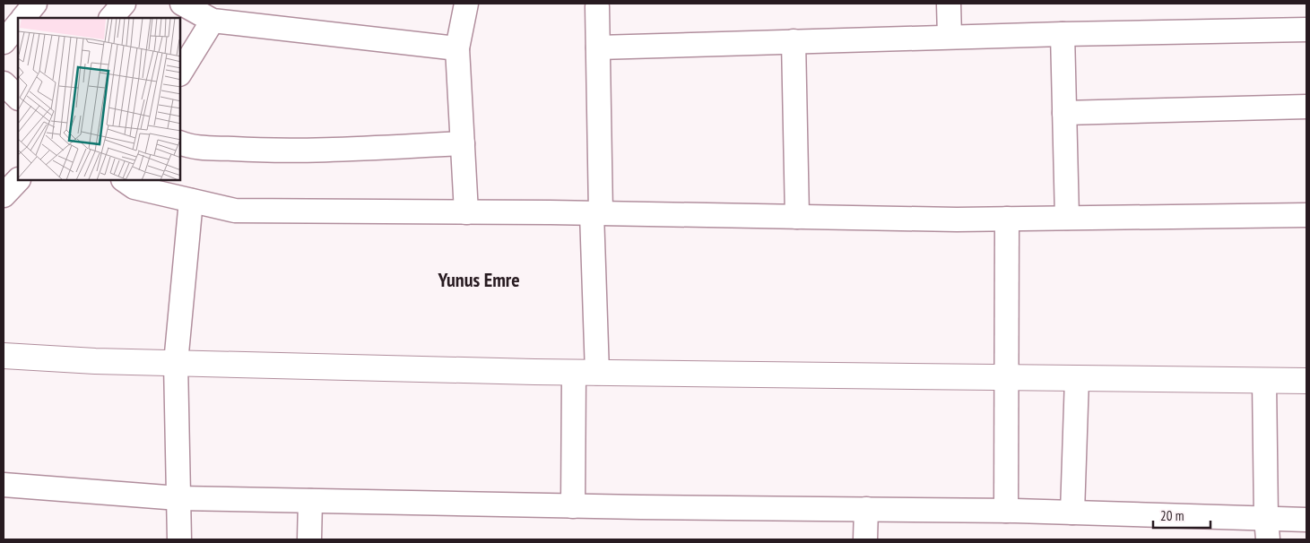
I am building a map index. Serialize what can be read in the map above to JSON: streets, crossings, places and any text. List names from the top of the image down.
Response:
{
  "districts": ["Yunus Emre"],
  "scale_bar": "20 m"
}
